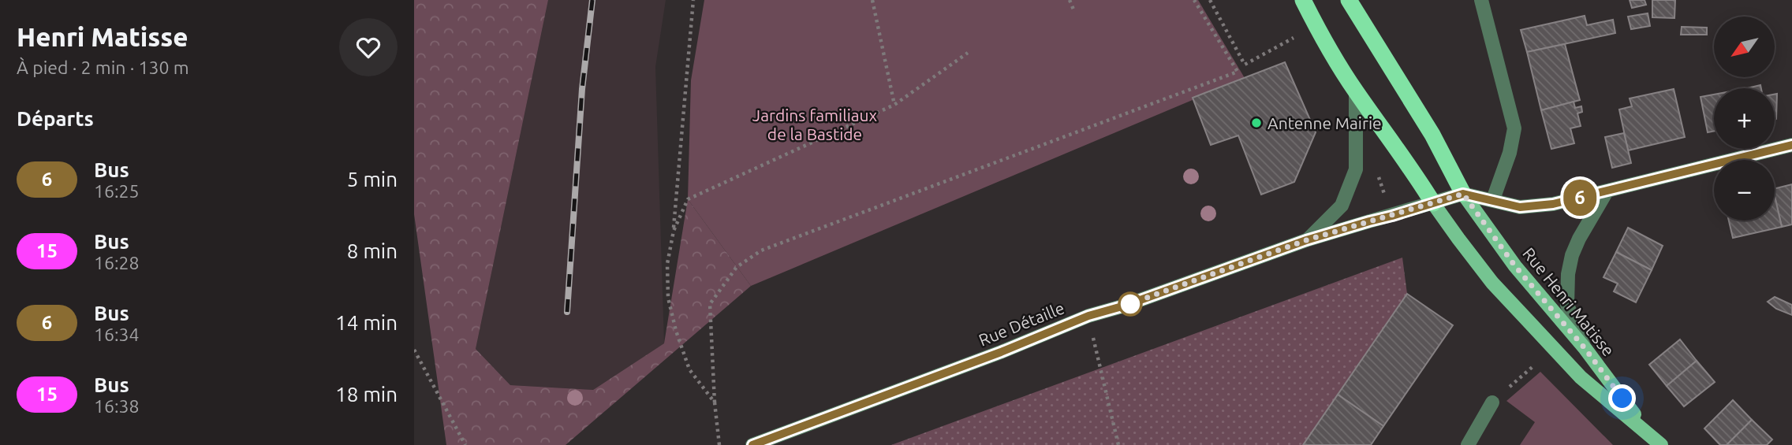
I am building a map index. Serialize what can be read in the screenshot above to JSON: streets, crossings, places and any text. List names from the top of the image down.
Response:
{
  "streets": {
    "main road": ["Rue Henri Matisse"],
    "street": ["Rue Détaille"]
  },
  "crossings": [
    ["Rue Henri Matisse", "Rue Détaille"]
  ],
  "parks": ["Jardins familiaux de la Bastide"],
  "places": ["Antenne Mairie"],
  "lines": ["bus line 6"],
  "north": "bottom left",
  "page": {
    "heading": [
      ["Henri Matisse", "À pied · 2 min · 130 m"],
      "Départs"
    ],
    "on_map": "6",
    "map_buttons": ["+", "−"],
    "list": [
      {
        "mark": "6",
        "name": "Bus",
        "note": "16:25",
        "value": "5 min"
      },
      {
        "mark": "15",
        "name": "Bus",
        "note": "16:28",
        "value": "8 min"
      },
      {
        "mark": "6",
        "name": "Bus",
        "note": "16:34",
        "value": "14 min"
      },
      {
        "mark": "15",
        "name": "Bus",
        "note": "16:38",
        "value": "18 min"
      }
    ]
  }
}
